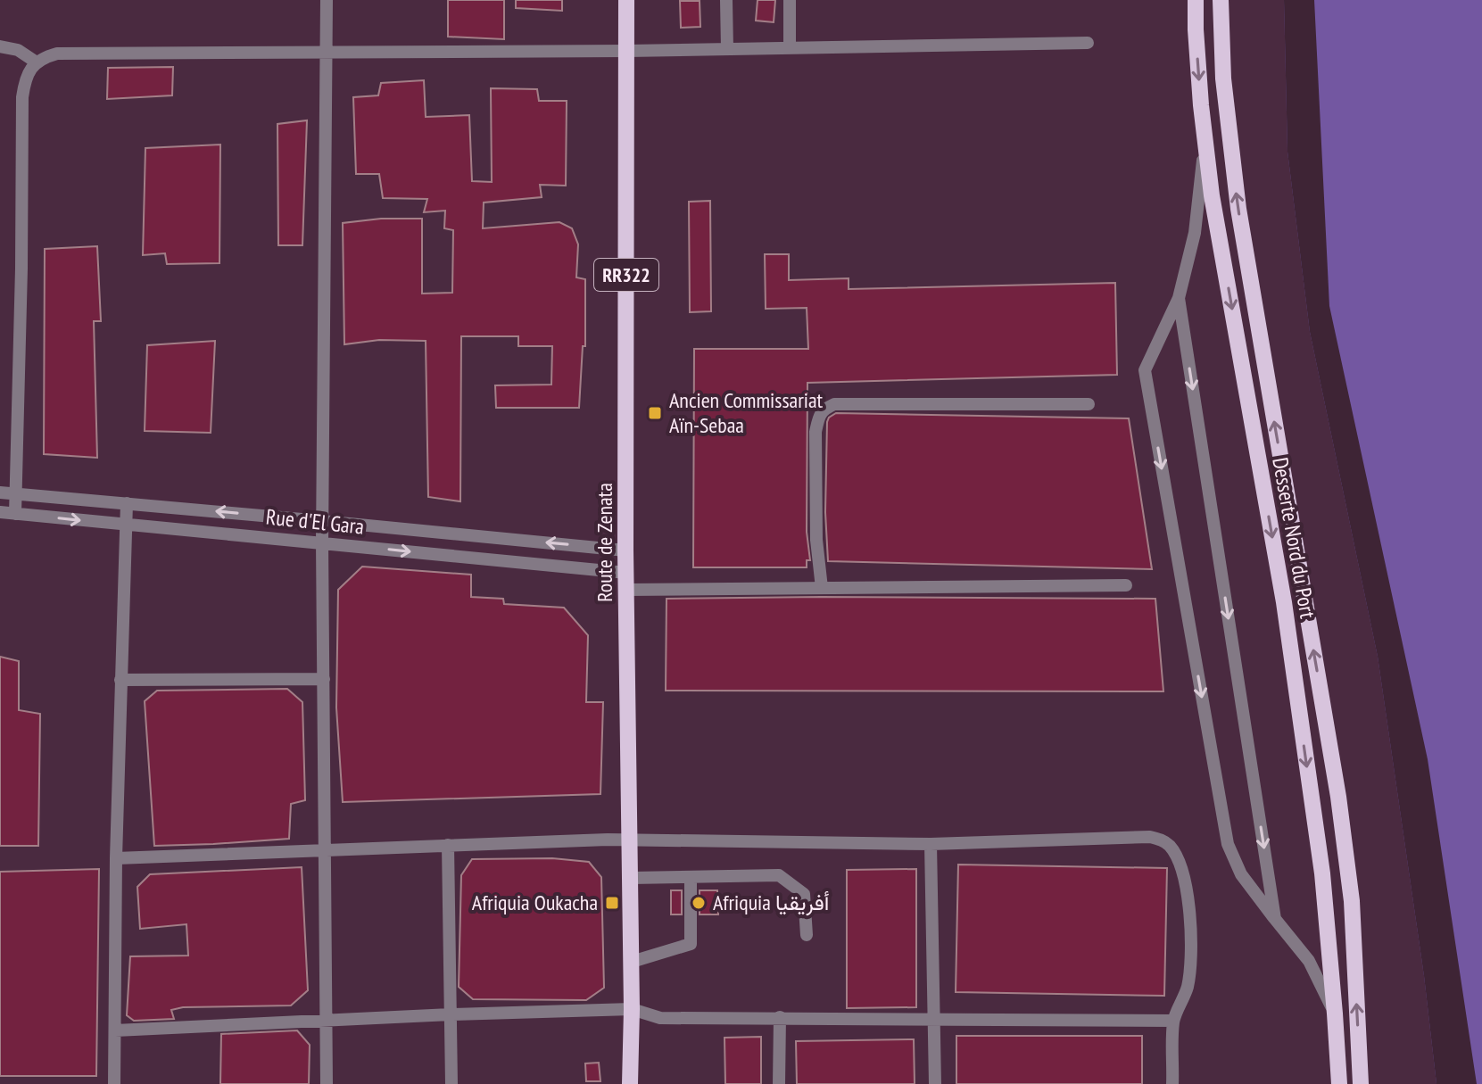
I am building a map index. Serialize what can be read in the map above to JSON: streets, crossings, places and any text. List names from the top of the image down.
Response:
{
  "streets": {
    "main road": ["RR322", "Desserte Nord du Port", "Route de Zenata"],
    "street": ["Rue d'El Gara"]
  },
  "crossings": [
    ["Rue d'El Gara", "Route de Zenata"]
  ],
  "places": {
    "transit": ["Ancien Commissariat Aïn-Sebaa", "Afriquia Oukacha"],
    "other": ["Afriquia أفريقيا"]
  }
}
